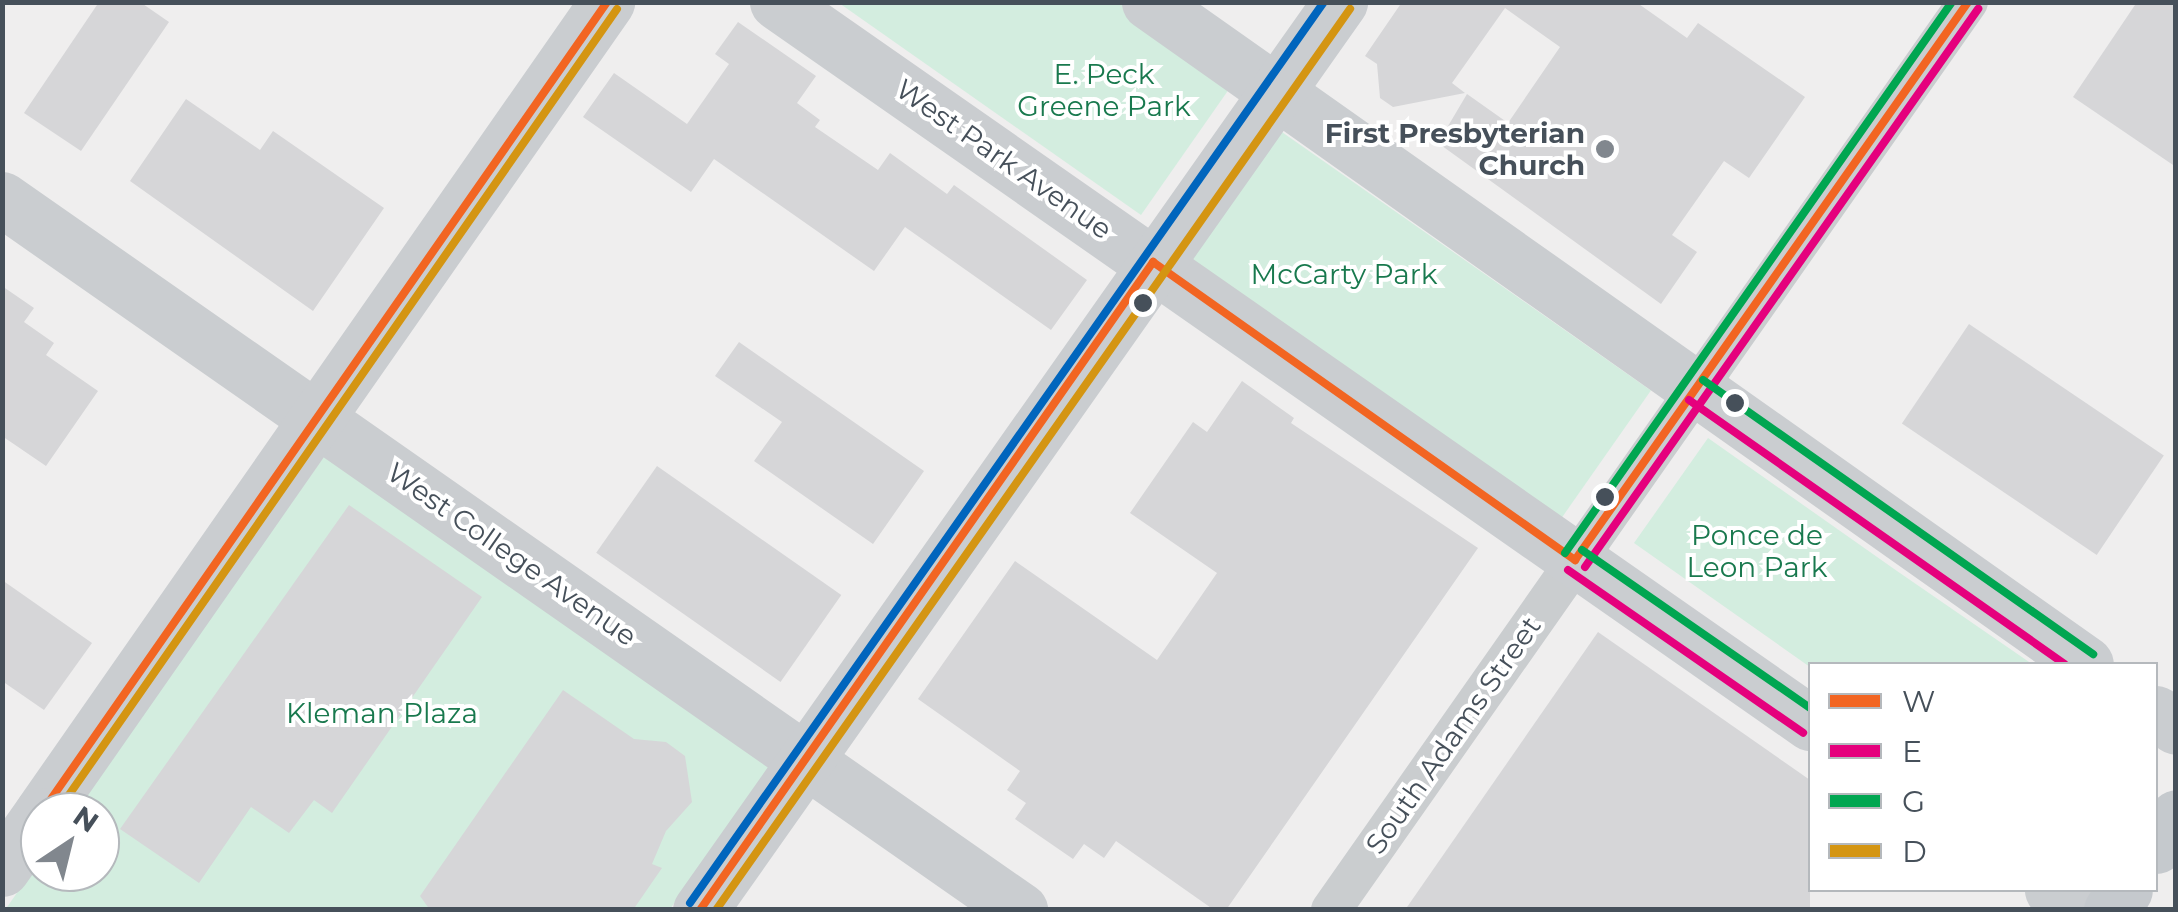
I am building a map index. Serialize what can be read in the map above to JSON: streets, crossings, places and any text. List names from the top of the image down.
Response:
{
  "streets": {
    "street": ["West Park Avenue", "West College Avenue", "South Adams Street"]
  },
  "crossings": [
    ["West Park Avenue", "South Adams Street"]
  ],
  "parks": [
    "E. Peck Greene Park",
    "McCarty Park",
    "Ponce de Leon Park",
    "Kleman Plaza"
  ],
  "places": ["First Presbyterian Church"],
  "lines": [
    "transit line W",
    "transit line G",
    "transit line E",
    "transit line D"
  ],
  "legend": [
    "W",
    "E",
    "G",
    "D"
  ],
  "north": "top right"
}
